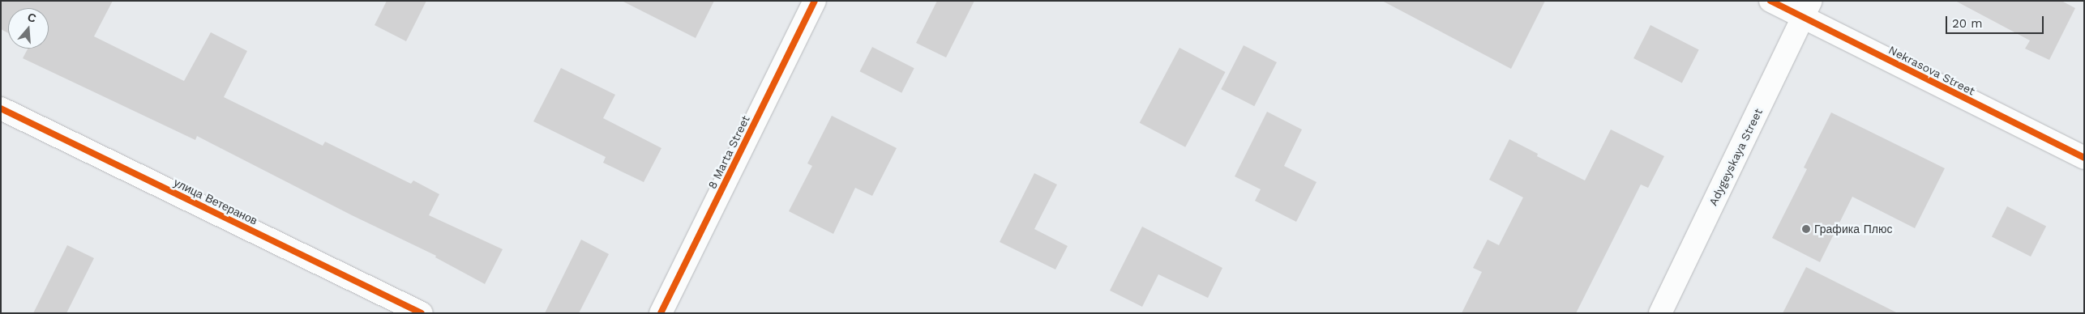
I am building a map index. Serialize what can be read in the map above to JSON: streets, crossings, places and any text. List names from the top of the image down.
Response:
{
  "streets": {
    "street": [
      "Nekrasova Street",
      "8 Marta Street",
      "Adygeyskaya Street",
      "улица Ветеранов"
    ]
  },
  "crossings": [
    ["Nekrasova Street", "Adygeyskaya Street"]
  ],
  "places": ["Графика Плюс"],
  "scale_bar": "20 m",
  "north": "top"
}
